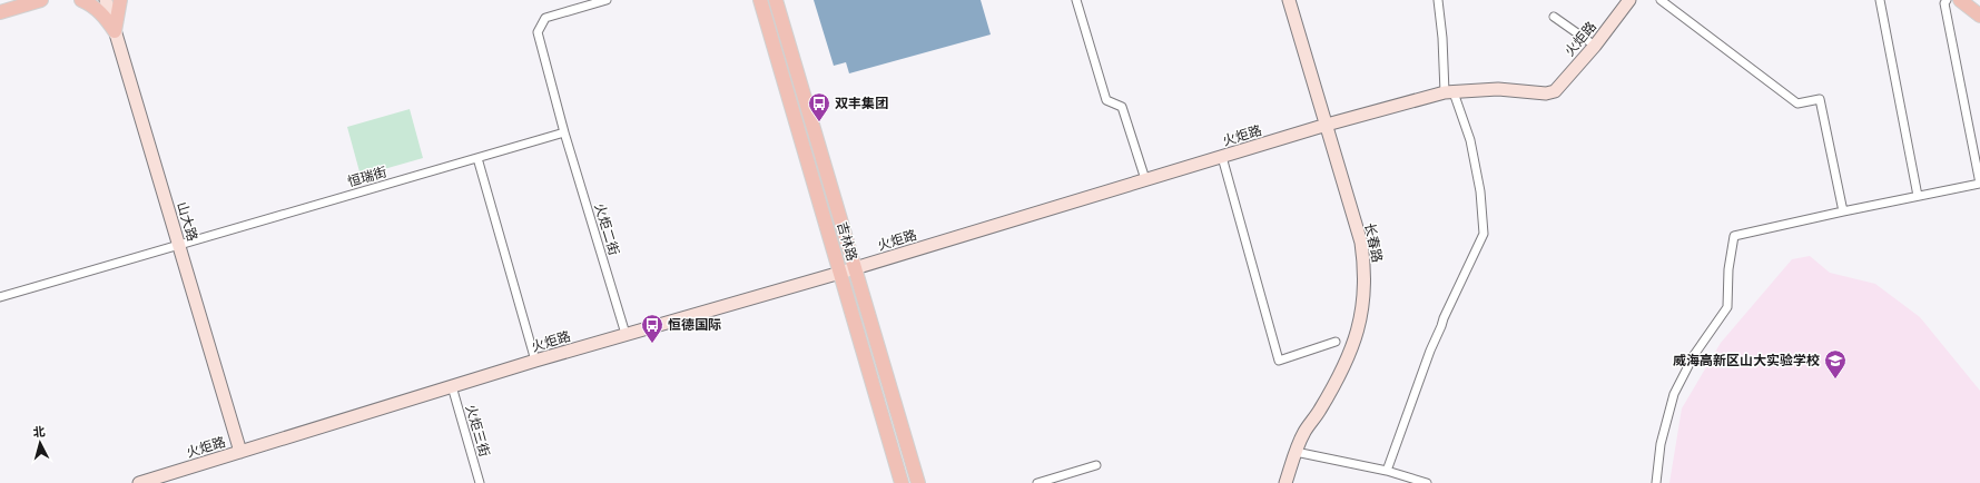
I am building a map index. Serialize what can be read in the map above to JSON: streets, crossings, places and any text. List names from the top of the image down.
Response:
{
  "streets": {
    "main road": [
      "火炬路",
      "山大路",
      "吉林路",
      "长春路"
    ],
    "street": ["恒瑞街", "火炬二街", "火炬三街"]
  },
  "crossings": [
    ["火炬路", "山大路"],
    ["火炬路", "火炬二街"],
    ["火炬路", "吉林路"],
    ["火炬路", "长春路"],
    ["火炬路", "火炬三街"],
    ["恒瑞街", "山大路"],
    ["恒瑞街", "火炬二街"]
  ],
  "places": {
    "bus stop": ["双丰集团", "恒德国际"],
    "school or university": ["威海高新区山大实验学校"]
  },
  "north": "top"
}
